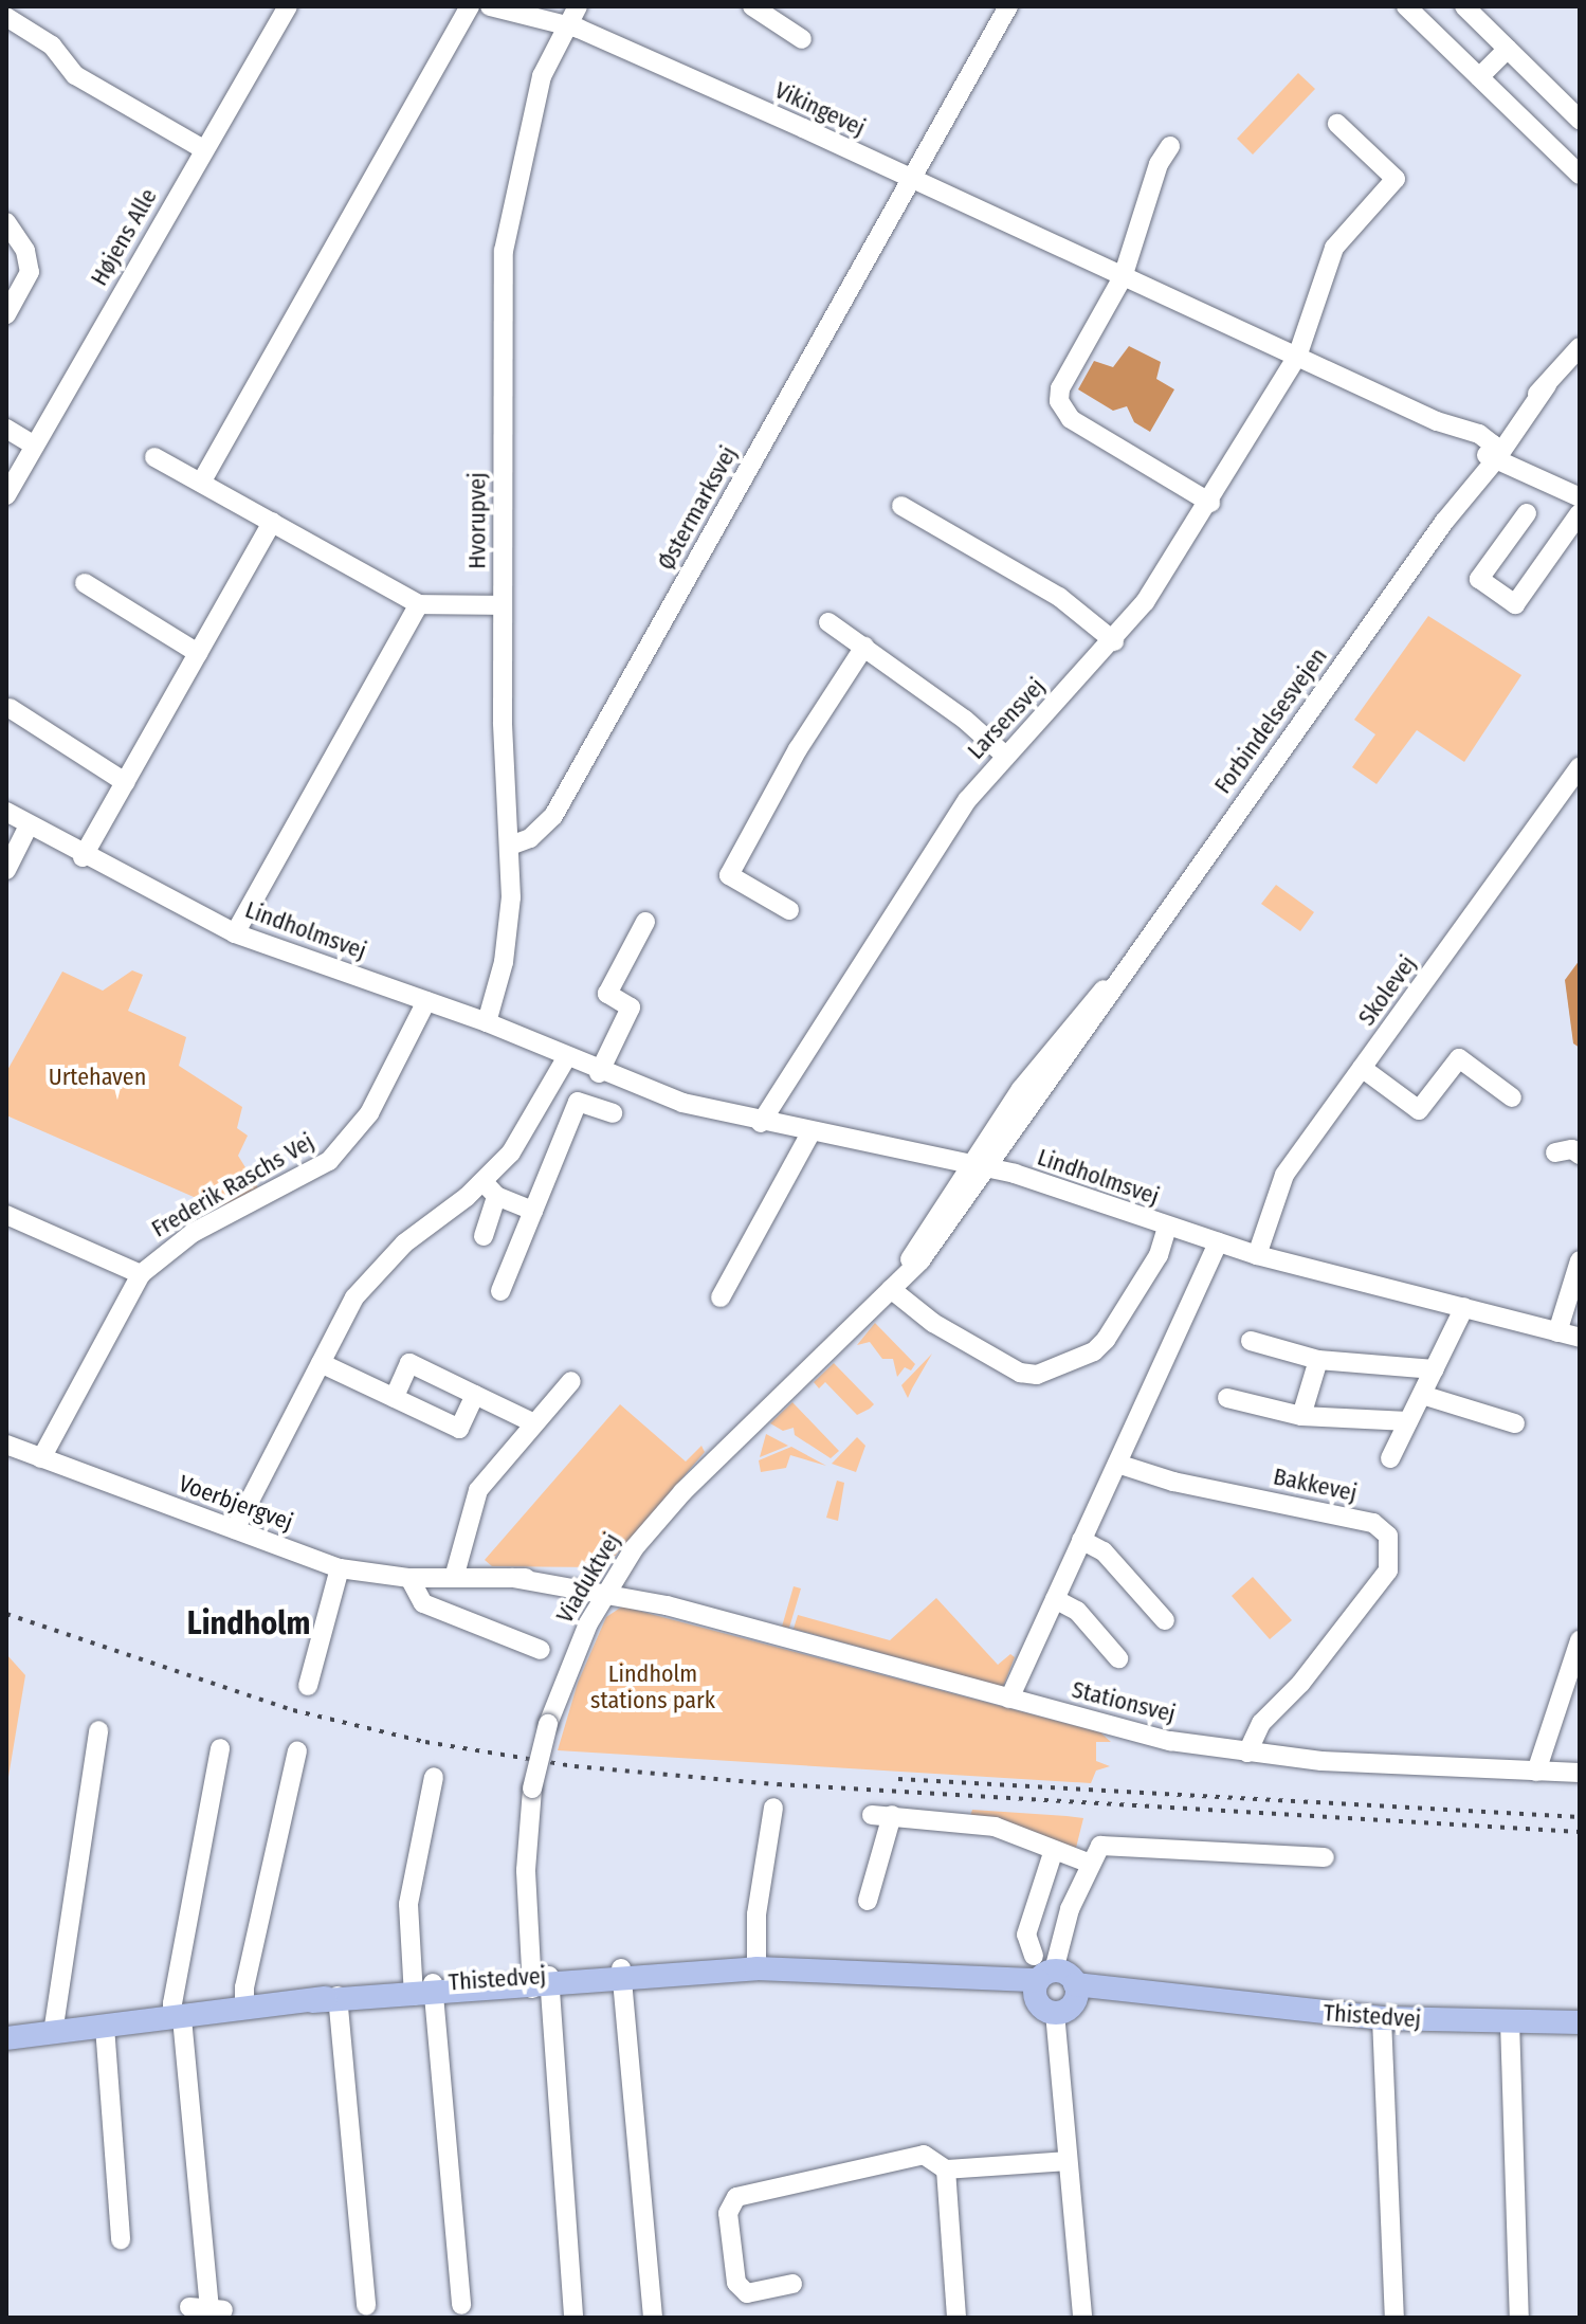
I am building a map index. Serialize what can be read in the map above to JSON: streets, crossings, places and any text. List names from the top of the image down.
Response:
{
  "streets": {
    "main road": ["Thistedvej"],
    "street": [
      "Vikingevej",
      "Højens Alle",
      "Østermarksvej",
      "Hvorupvej",
      "Larsensvej",
      "Forbindelsesvejen",
      "Lindholmsvej",
      "Skolevej",
      "Frederik Raschs Vej",
      "Bakkevej",
      "Voerbjergvej",
      "Viaduktvej",
      "Stationsvej"
    ]
  },
  "crossings": [
    ["Vikingevej", "Østermarksvej"],
    ["Vikingevej", "Hvorupvej"],
    ["Vikingevej", "Larsensvej"],
    ["Vikingevej", "Forbindelsesvejen"],
    ["Østermarksvej", "Hvorupvej"],
    ["Hvorupvej", "Lindholmsvej"],
    ["Larsensvej", "Lindholmsvej"],
    ["Forbindelsesvejen", "Lindholmsvej"],
    ["Forbindelsesvejen", "Viaduktvej"],
    ["Lindholmsvej", "Skolevej"],
    ["Lindholmsvej", "Frederik Raschs Vej"],
    ["Lindholmsvej", "Viaduktvej"],
    ["Frederik Raschs Vej", "Voerbjergvej"],
    ["Bakkevej", "Stationsvej"],
    ["Voerbjergvej", "Viaduktvej"],
    ["Voerbjergvej", "Stationsvej"],
    ["Viaduktvej", "Stationsvej"],
    ["Viaduktvej", "Thistedvej"]
  ],
  "districts": ["Lindholm"],
  "parks": ["Urtehaven", "Lindholm stations park"]
}
